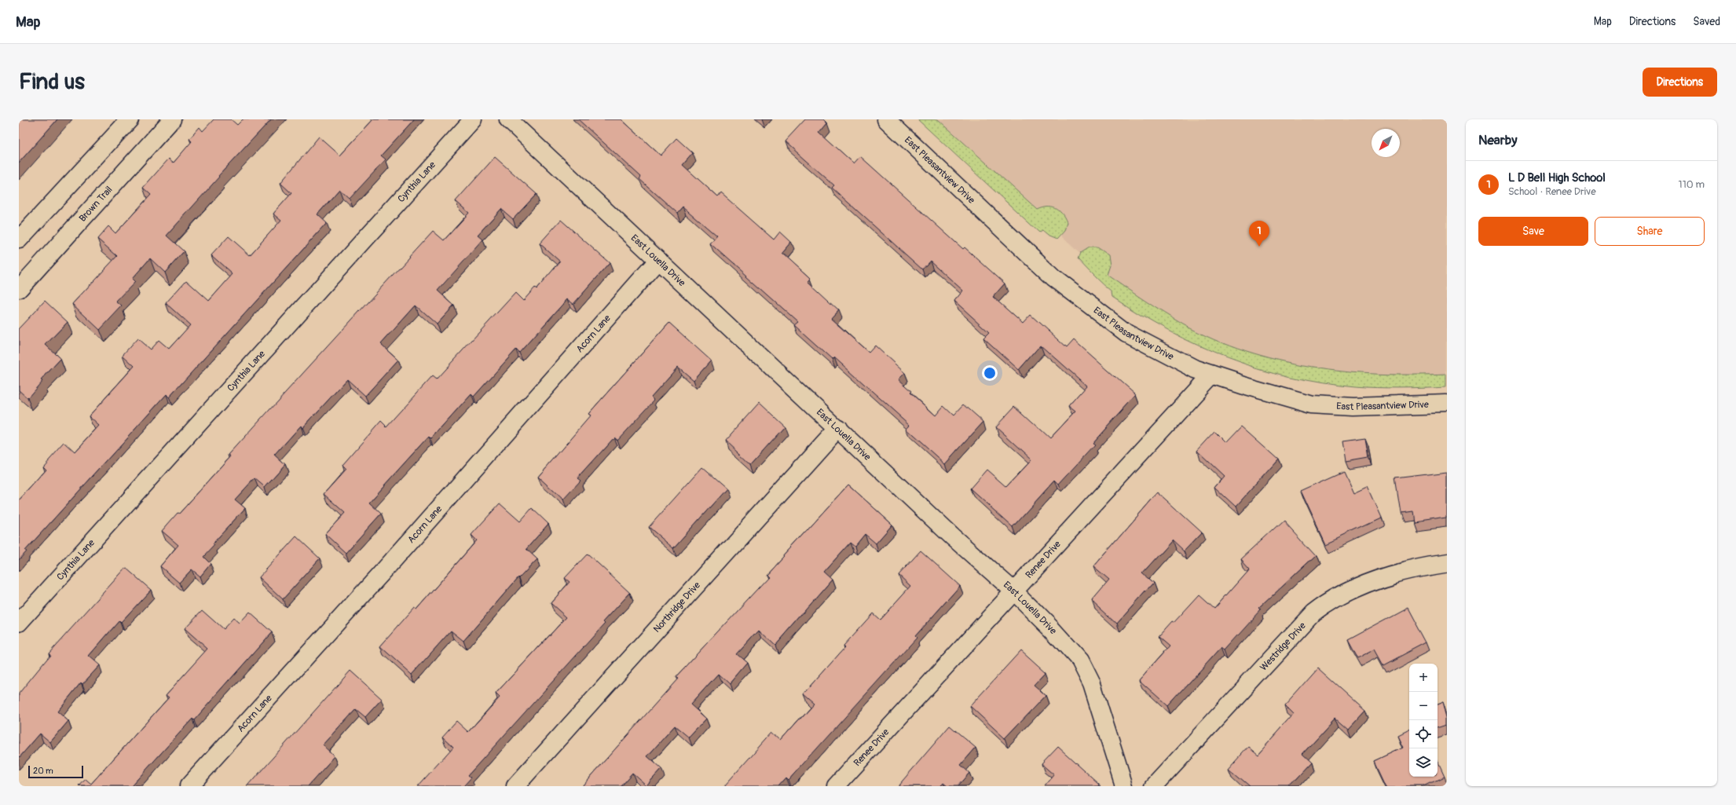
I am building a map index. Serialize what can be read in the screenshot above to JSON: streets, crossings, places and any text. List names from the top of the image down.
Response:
{
  "streets": {
    "street": [
      "East Pleasantview Drive",
      "Cynthia Lane",
      "Brown Trail",
      "East Louella Drive",
      "Acorn Lane",
      "Renee Drive",
      "Northridge Drive",
      "Westridge Drive"
    ]
  },
  "crossings": [
    ["East Pleasantview Drive", "Renee Drive"],
    ["East Louella Drive", "Acorn Lane"],
    ["East Louella Drive", "Renee Drive"],
    ["East Louella Drive", "Northridge Drive"]
  ],
  "scale_bar": "20 m",
  "north": "bottom left",
  "page": {
    "header": "Map",
    "nav": ["Map", "Directions", "Saved"],
    "buttons": [
      "Directions",
      ["Save", "Share"]
    ],
    "title": "Find us",
    "heading": "Nearby",
    "list": [
      {
        "mark": "1",
        "name": "L D Bell High School",
        "note": "School · Renee Drive",
        "value": "110 m"
      }
    ],
    "pins": "1",
    "map_buttons": ["+", "−"],
    "scale": "20 m"
  }
}
